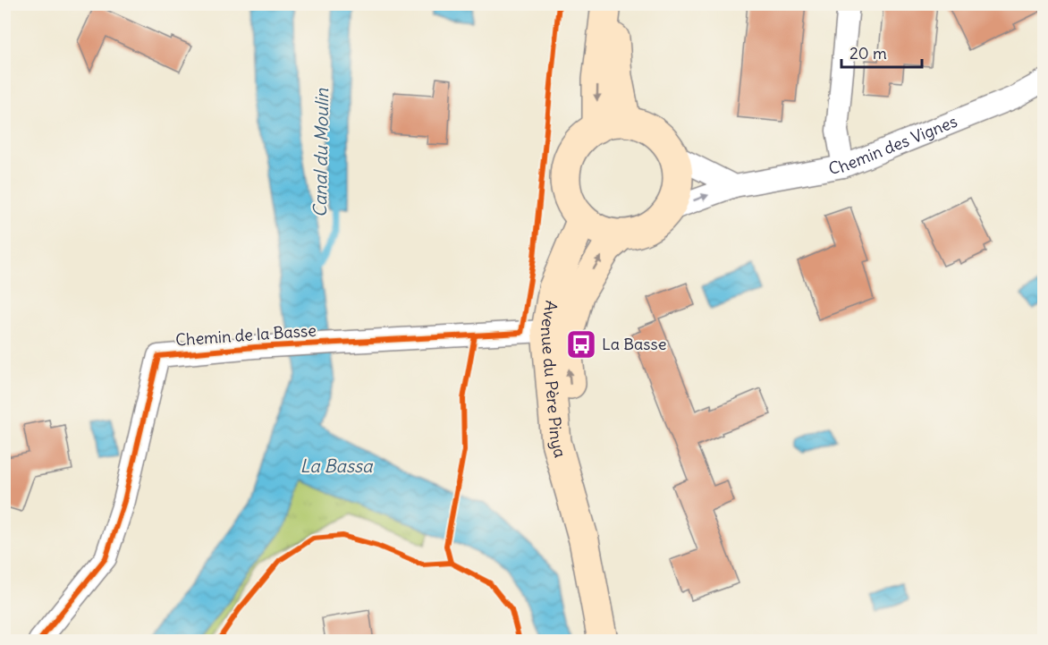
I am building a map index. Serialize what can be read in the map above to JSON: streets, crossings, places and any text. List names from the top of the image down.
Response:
{
  "streets": {
    "main road": ["Avenue du Père Pinya"],
    "street": ["Chemin des Vignes", "Chemin de la Basse"]
  },
  "crossings": [
    ["Chemin des Vignes", "Avenue du Père Pinya"],
    ["Chemin de la Basse", "Avenue du Père Pinya"]
  ],
  "water": ["Canal du Moulin", "La Bassa"],
  "places": {
    "bus stop": ["La Basse"]
  },
  "scale_bar": "20 m"
}
